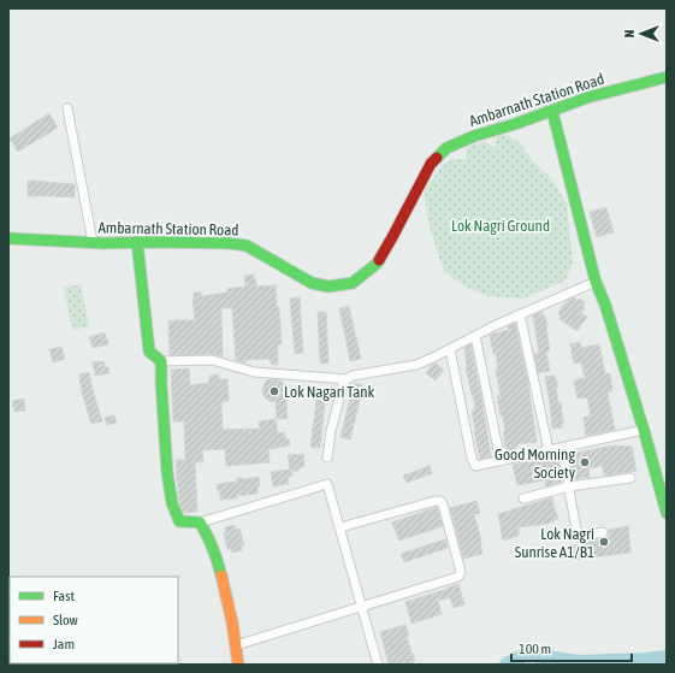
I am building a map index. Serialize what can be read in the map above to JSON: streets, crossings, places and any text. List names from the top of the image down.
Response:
{
  "streets": {
    "street": ["Ambarnath Station Road"]
  },
  "parks": ["Lok Nagri Ground"],
  "places": ["Lok Nagari Tank", "Good Morning Society", "Lok Nagri Sunrise A1/B1"],
  "legend": ["Fast", "Slow", "Jam"],
  "scale_bar": "100 m",
  "north": "left"
}
